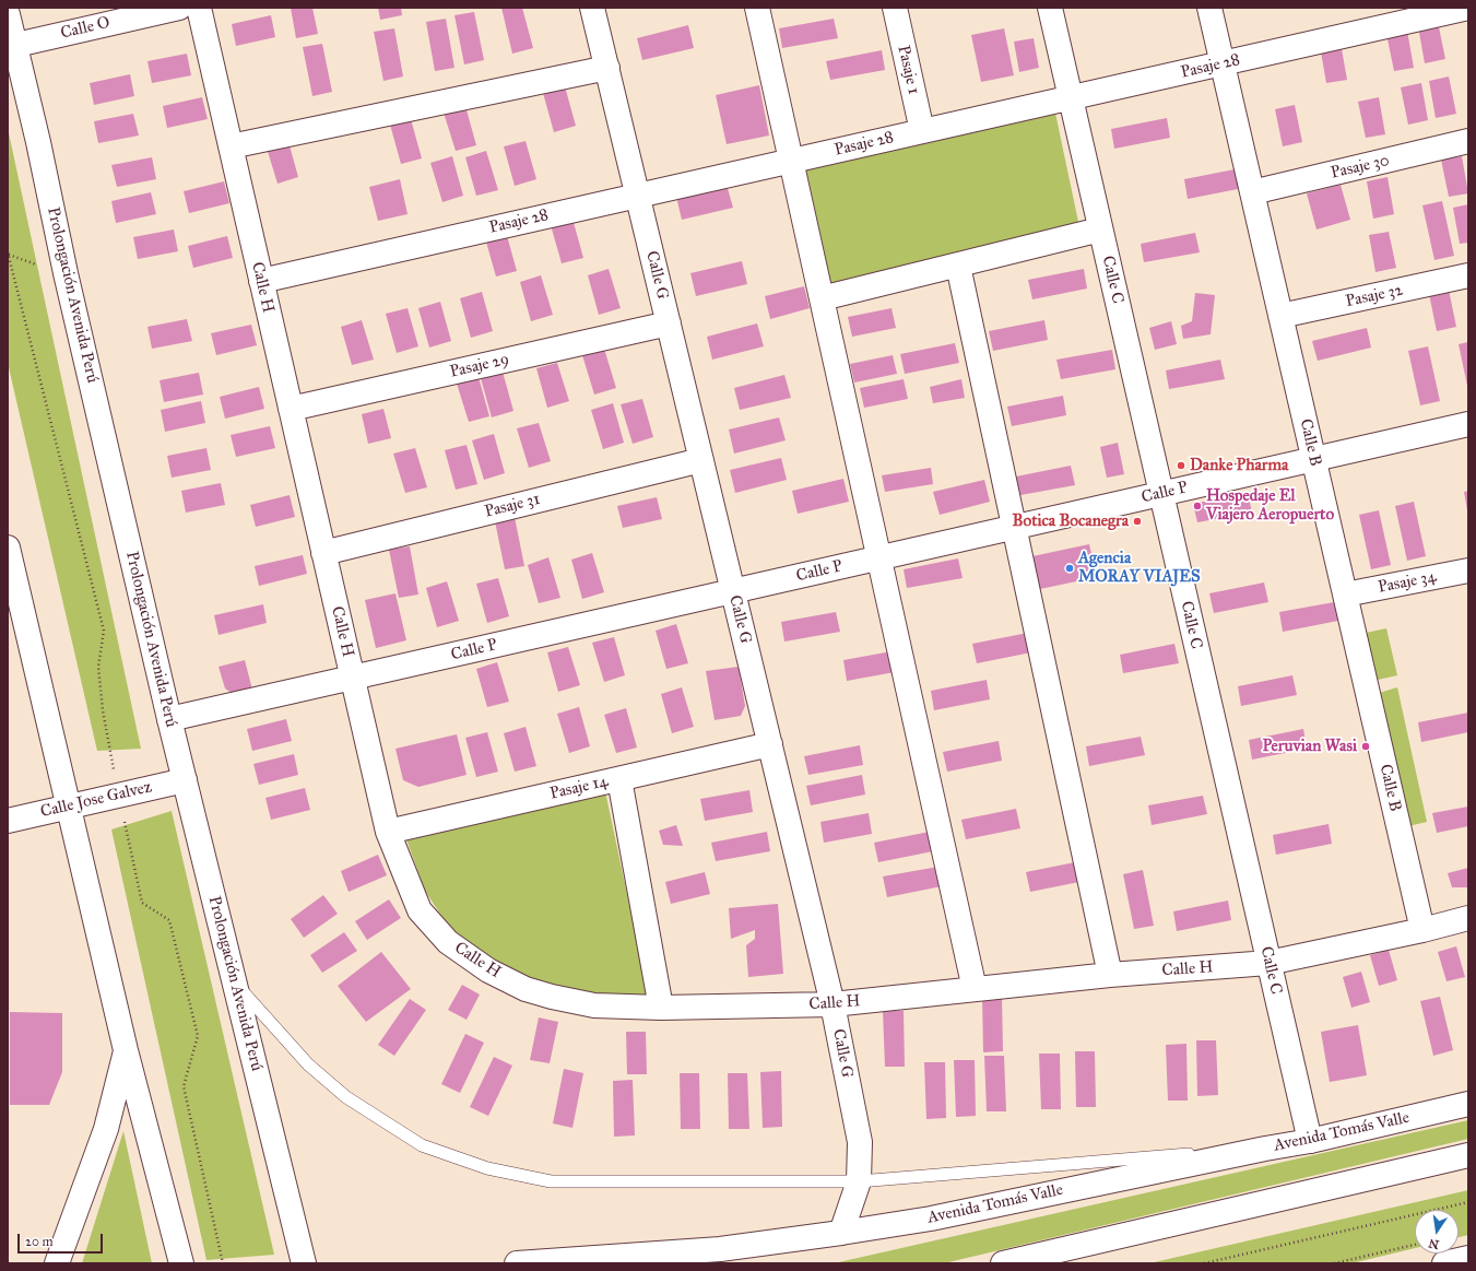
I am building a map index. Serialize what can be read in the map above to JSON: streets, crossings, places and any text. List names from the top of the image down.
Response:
{
  "streets": {
    "street": [
      "Calle O",
      "Pasaje 28",
      "Pasaje 1",
      "Pasaje 30",
      "Calle G",
      "Calle C",
      "Calle H",
      "Prolongación Avenida Perú",
      "Pasaje 32",
      "Pasaje 29",
      "Calle B",
      "Calle P",
      "Pasaje 31",
      "Pasaje 34",
      "Pasaje 14",
      "Calle Jose Galvez",
      "Avenida Tomás Valle"
    ]
  },
  "crossings": [
    ["Calle O", "Prolongación Avenida Perú"],
    ["Pasaje 28", "Pasaje 1"],
    ["Pasaje 28", "Calle G"],
    ["Pasaje 28", "Calle C"],
    ["Pasaje 28", "Calle H"],
    ["Pasaje 28", "Calle B"],
    ["Pasaje 30", "Calle B"],
    ["Calle G", "Calle H"],
    ["Calle G", "Pasaje 29"],
    ["Calle G", "Calle P"],
    ["Calle G", "Pasaje 31"],
    ["Calle G", "Pasaje 14"],
    ["Calle G", "Avenida Tomás Valle"],
    ["Calle C", "Calle H"],
    ["Calle C", "Calle P"],
    ["Calle C", "Avenida Tomás Valle"],
    ["Calle H", "Pasaje 29"],
    ["Calle H", "Calle B"],
    ["Calle H", "Calle P"],
    ["Calle H", "Pasaje 31"],
    ["Calle H", "Pasaje 14"],
    ["Prolongación Avenida Perú", "Calle P"],
    ["Prolongación Avenida Perú", "Calle Jose Galvez"],
    ["Pasaje 32", "Calle B"],
    ["Calle B", "Calle P"],
    ["Calle B", "Pasaje 34"]
  ],
  "places": [
    "Danke Pharma",
    "Hospedaje El Viajero Aeropuerto",
    "Botica Bocanegra",
    "Agencia MORAY VIAJES",
    "Peruvian Wasi"
  ],
  "scale_bar": "20 m",
  "north": "bottom"
}
